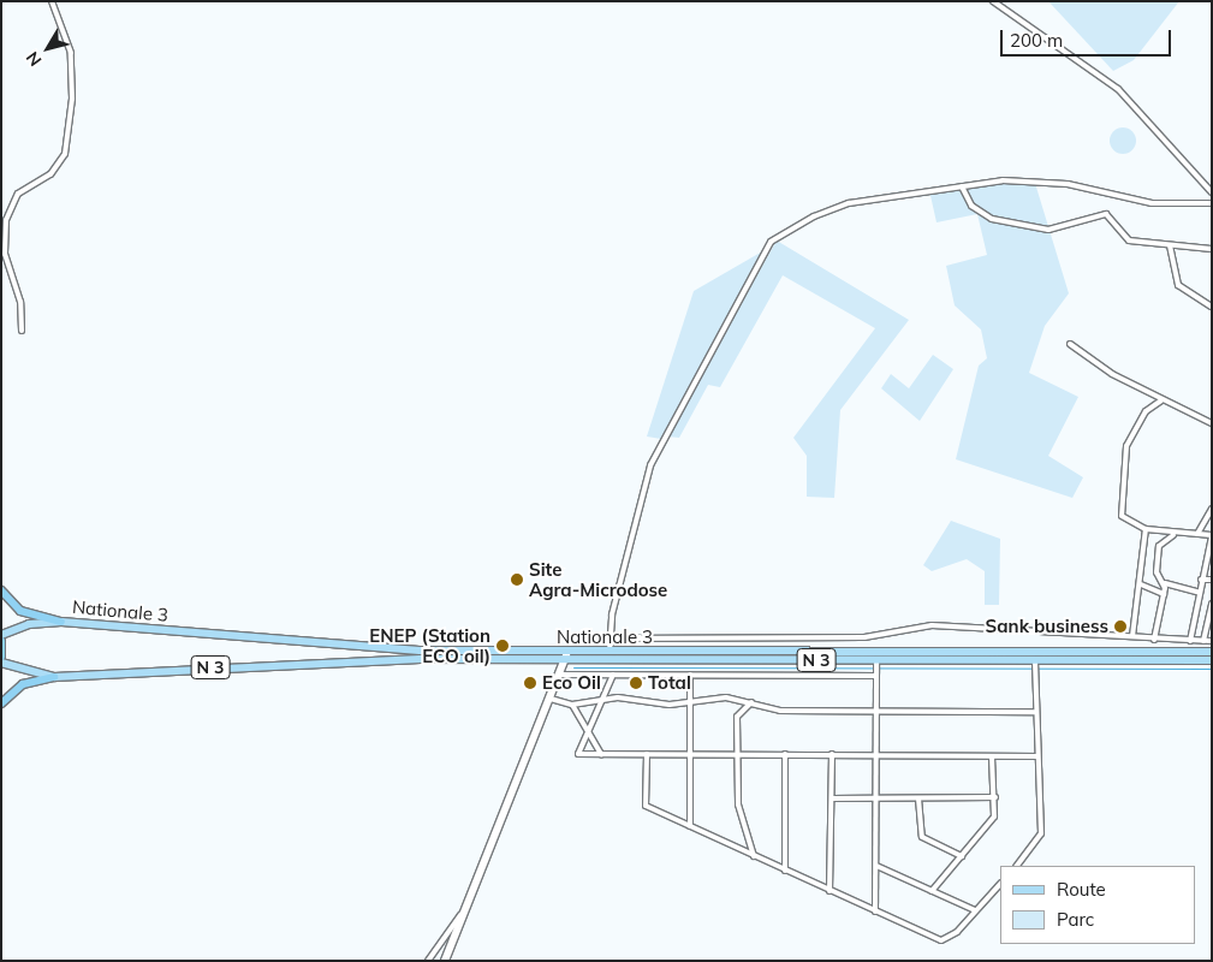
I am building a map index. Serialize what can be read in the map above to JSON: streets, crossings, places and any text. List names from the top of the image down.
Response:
{
  "streets": {
    "main road": ["Nationale 3", "N 3"]
  },
  "places": [
    "Site Agra-Microdose",
    "Sank business",
    "ENEP (Station ECO oil)",
    "Eco Oil",
    "Total"
  ],
  "legend": ["Route", "Parc"],
  "scale_bar": "200 m",
  "north": "bottom left"
}
